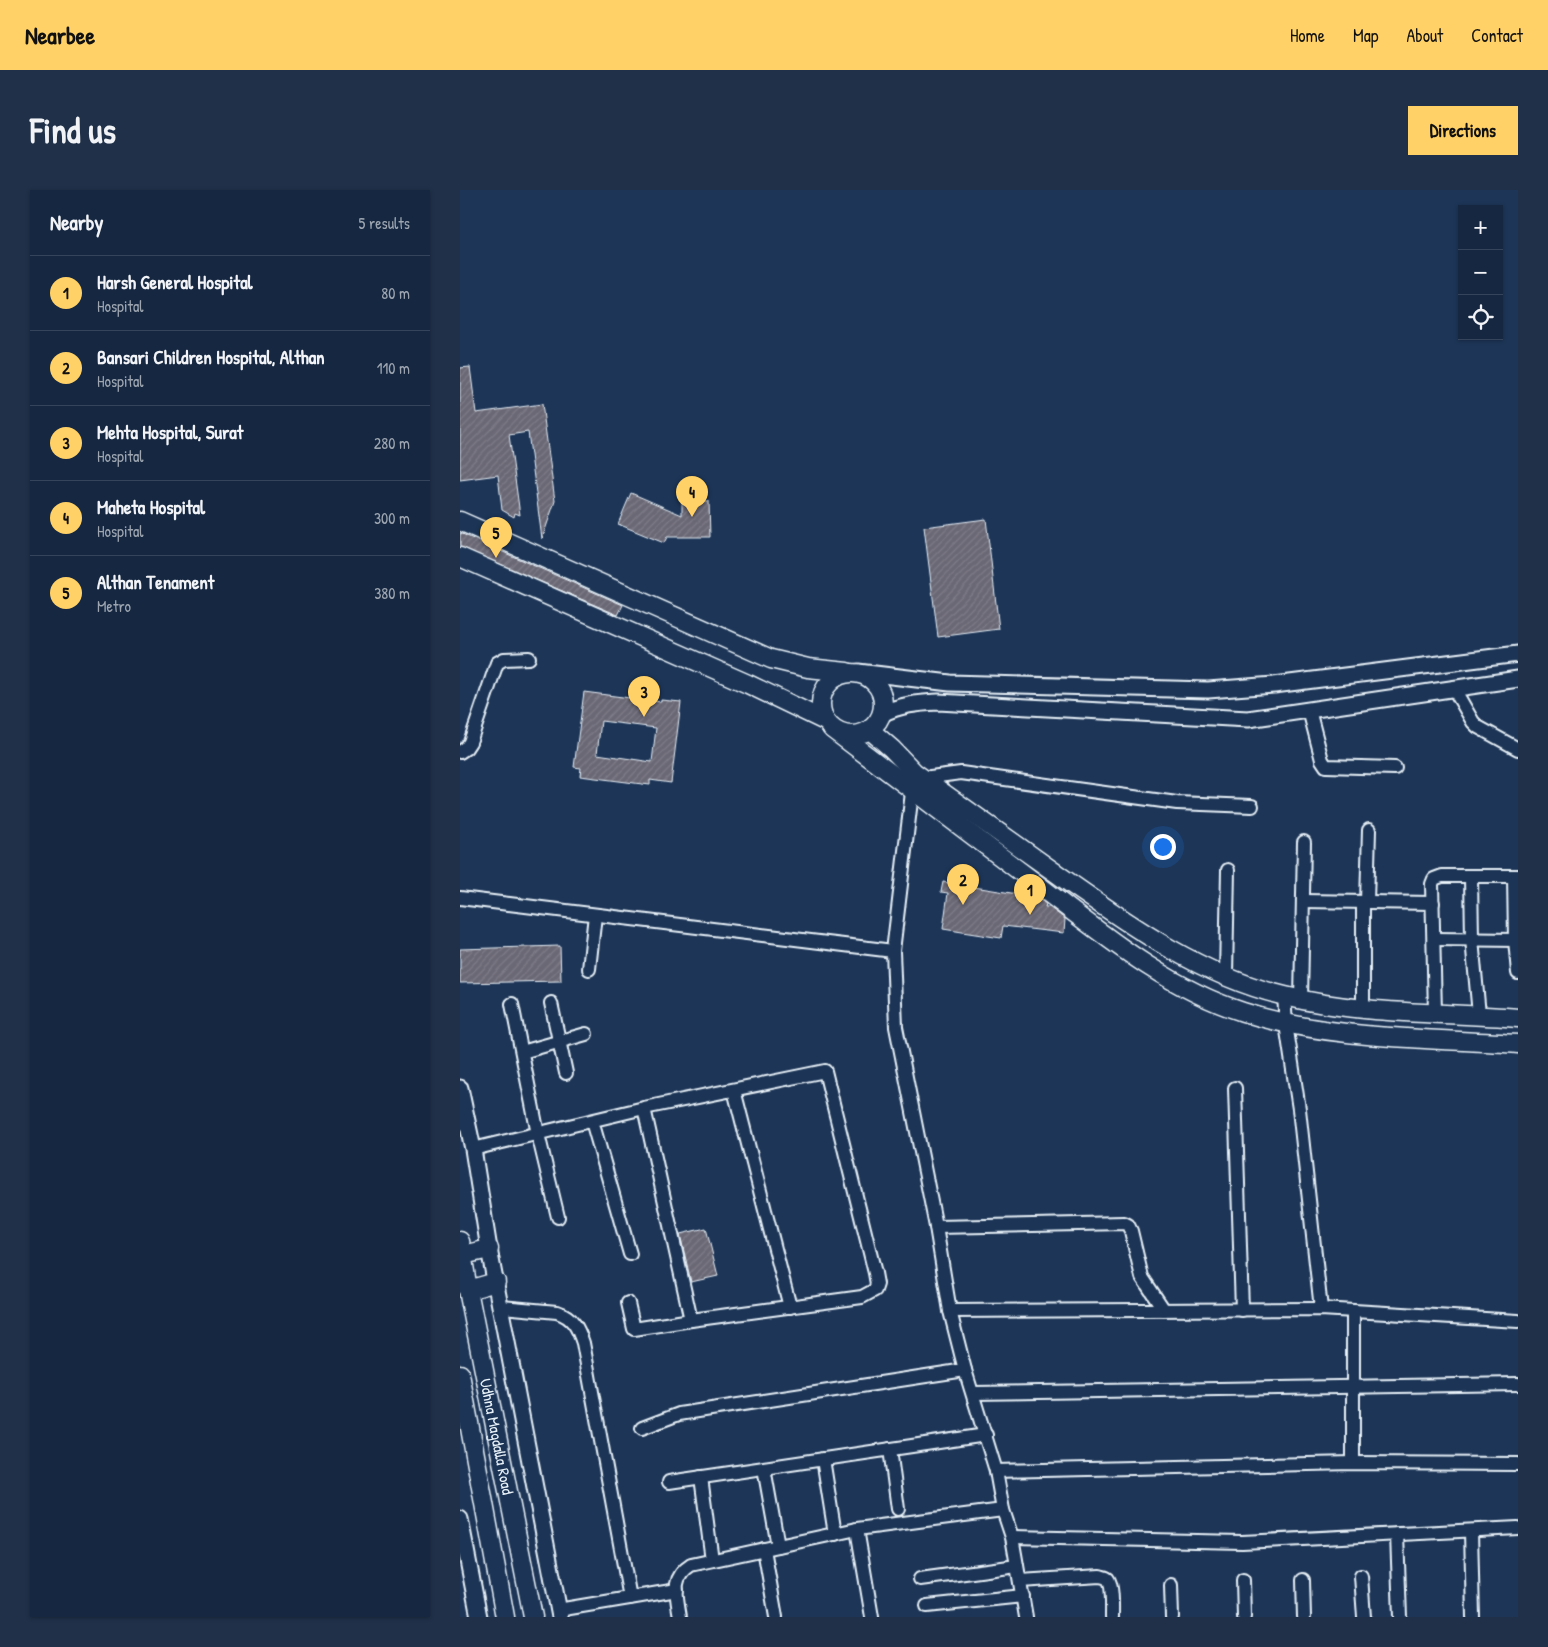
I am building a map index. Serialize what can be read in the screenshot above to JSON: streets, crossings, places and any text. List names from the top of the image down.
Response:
{
  "streets": {
    "main road": ["Udhna Magdalla Road"]
  },
  "page": {
    "header": "Nearbee",
    "nav": [
      "Home",
      "Map",
      "About",
      "Contact"
    ],
    "buttons": "Directions",
    "title": "Find us",
    "heading": ["Nearby", "5 results"],
    "map_buttons": ["+", "−"],
    "list": [
      {
        "mark": "1",
        "name": "Harsh General Hospital",
        "note": "Hospital",
        "value": "80 m"
      },
      {
        "mark": "2",
        "name": "Bansari Children Hospital, Althan",
        "note": "Hospital",
        "value": "110 m"
      },
      {
        "mark": "3",
        "name": "Mehta Hospital, Surat",
        "note": "Hospital",
        "value": "280 m"
      },
      {
        "mark": "4",
        "name": "Maheta Hospital",
        "note": "Hospital",
        "value": "300 m"
      },
      {
        "mark": "5",
        "name": "Althan Tenament",
        "note": "Metro",
        "value": "380 m"
      }
    ],
    "pins": [
      "4",
      "5",
      "3",
      "2",
      "1"
    ]
  }
}
